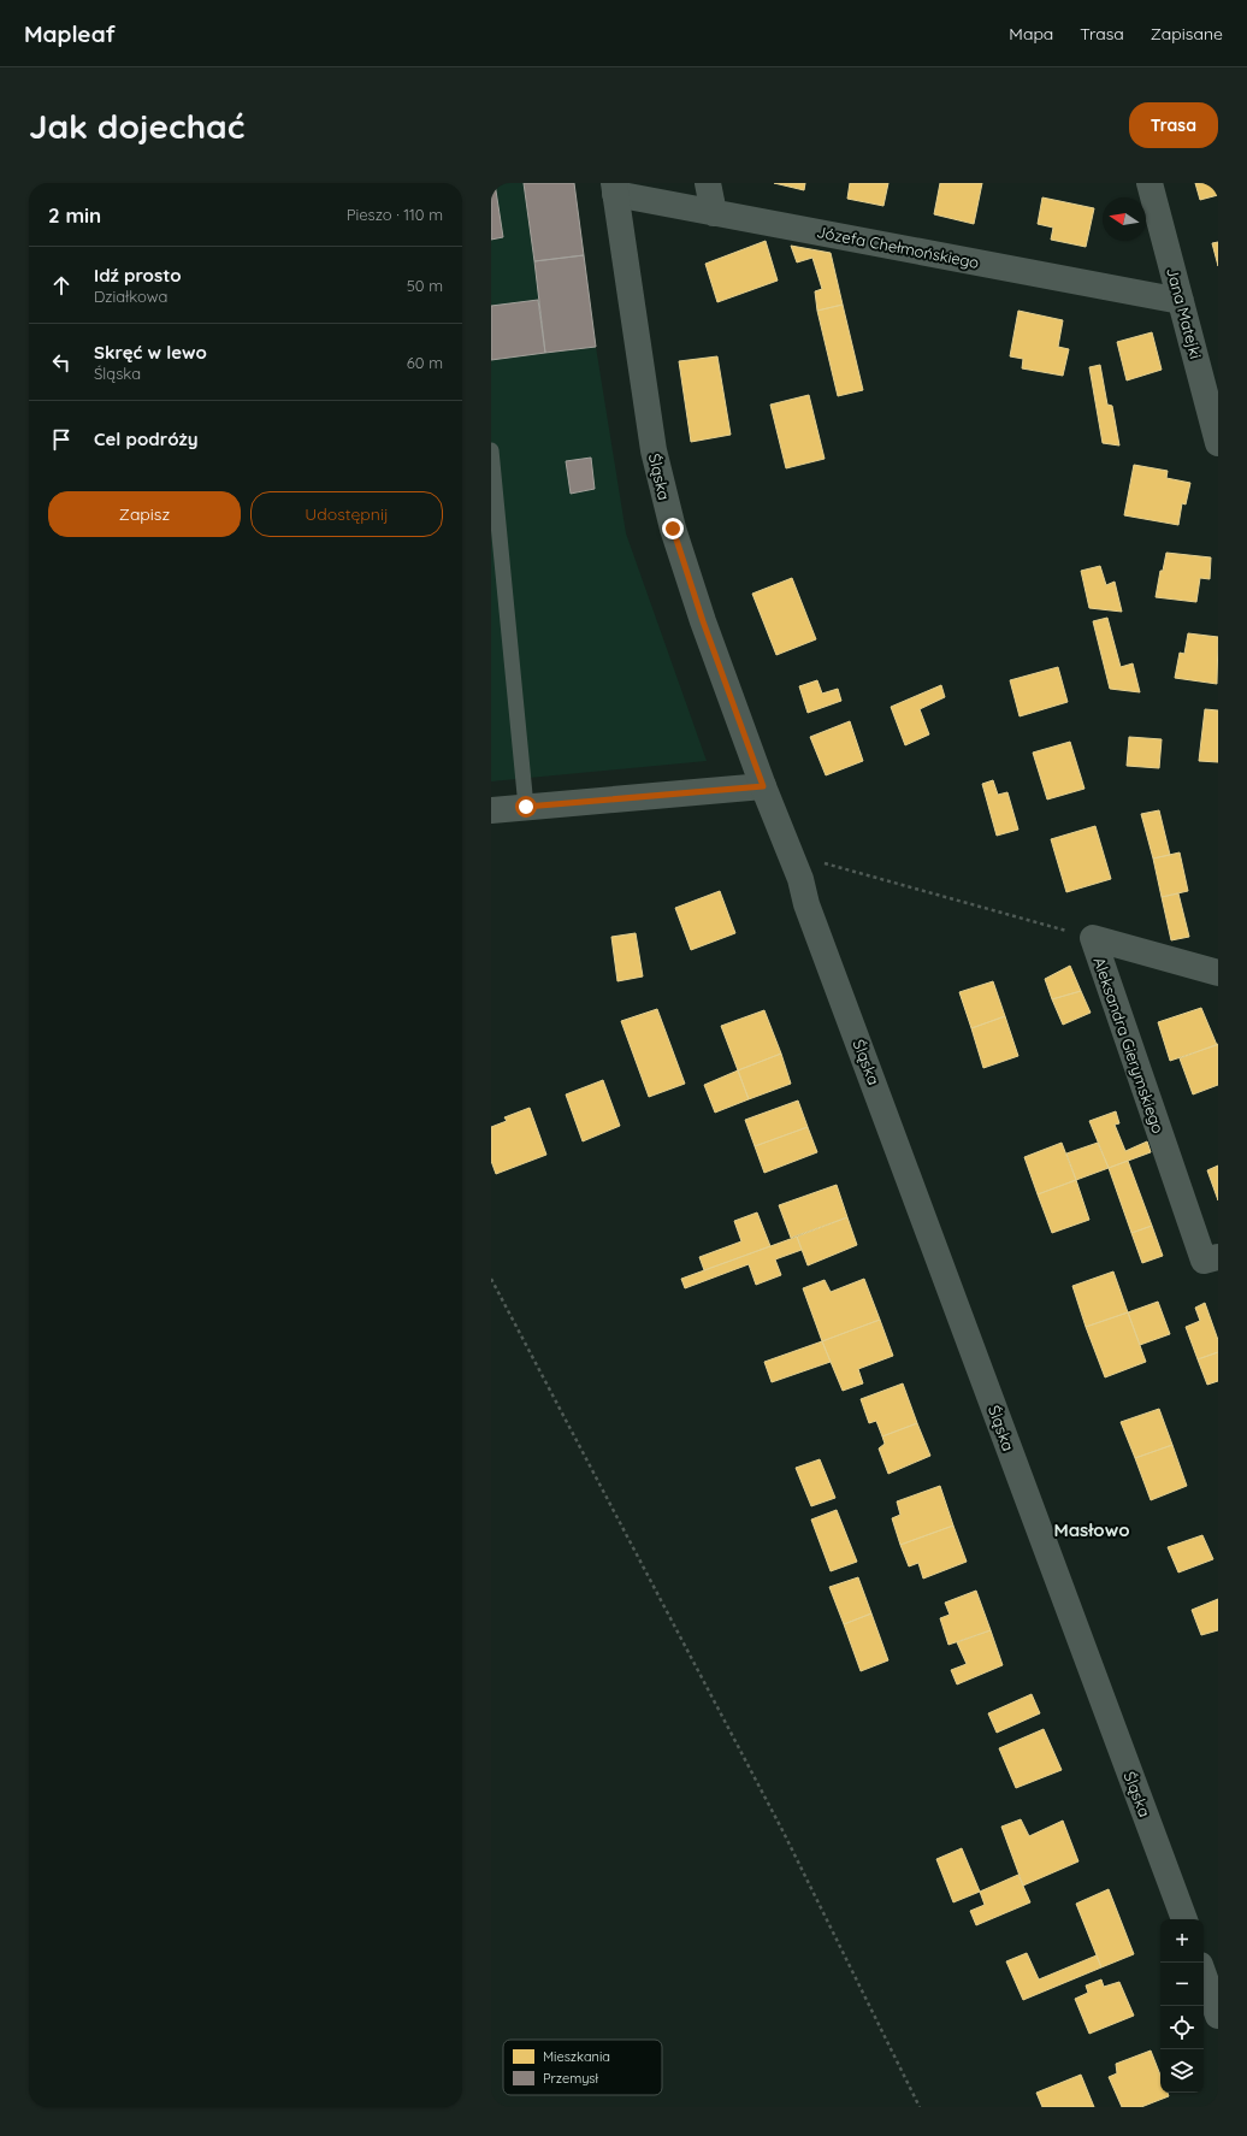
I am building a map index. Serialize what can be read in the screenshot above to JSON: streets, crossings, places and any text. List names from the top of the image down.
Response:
{
  "streets": {
    "street": [
      "Józefa Chełmońskiego",
      "Jana Matejki",
      "Śląska",
      "Aleksandra Gierymskiego"
    ]
  },
  "crossings": [
    ["Józefa Chełmońskiego", "Jana Matejki"],
    ["Józefa Chełmońskiego", "Śląska"]
  ],
  "districts": ["Masłowo"],
  "legend": ["Mieszkania", "Przemysł"],
  "north": "left",
  "page": {
    "header": "Mapleaf",
    "nav": ["Mapa", "Trasa", "Zapisane"],
    "buttons": [
      "Trasa",
      ["Zapisz", "Udostępnij"]
    ],
    "title": "Jak dojechać",
    "heading": ["2 min", "Pieszo · 110 m"],
    "list": [
      ["Idź prosto", "Działkowa", "50 m"],
      ["Skręć w lewo", "Śląska", "60 m"],
      "Cel podróży"
    ],
    "map_buttons": ["+", "−"]
  }
}
